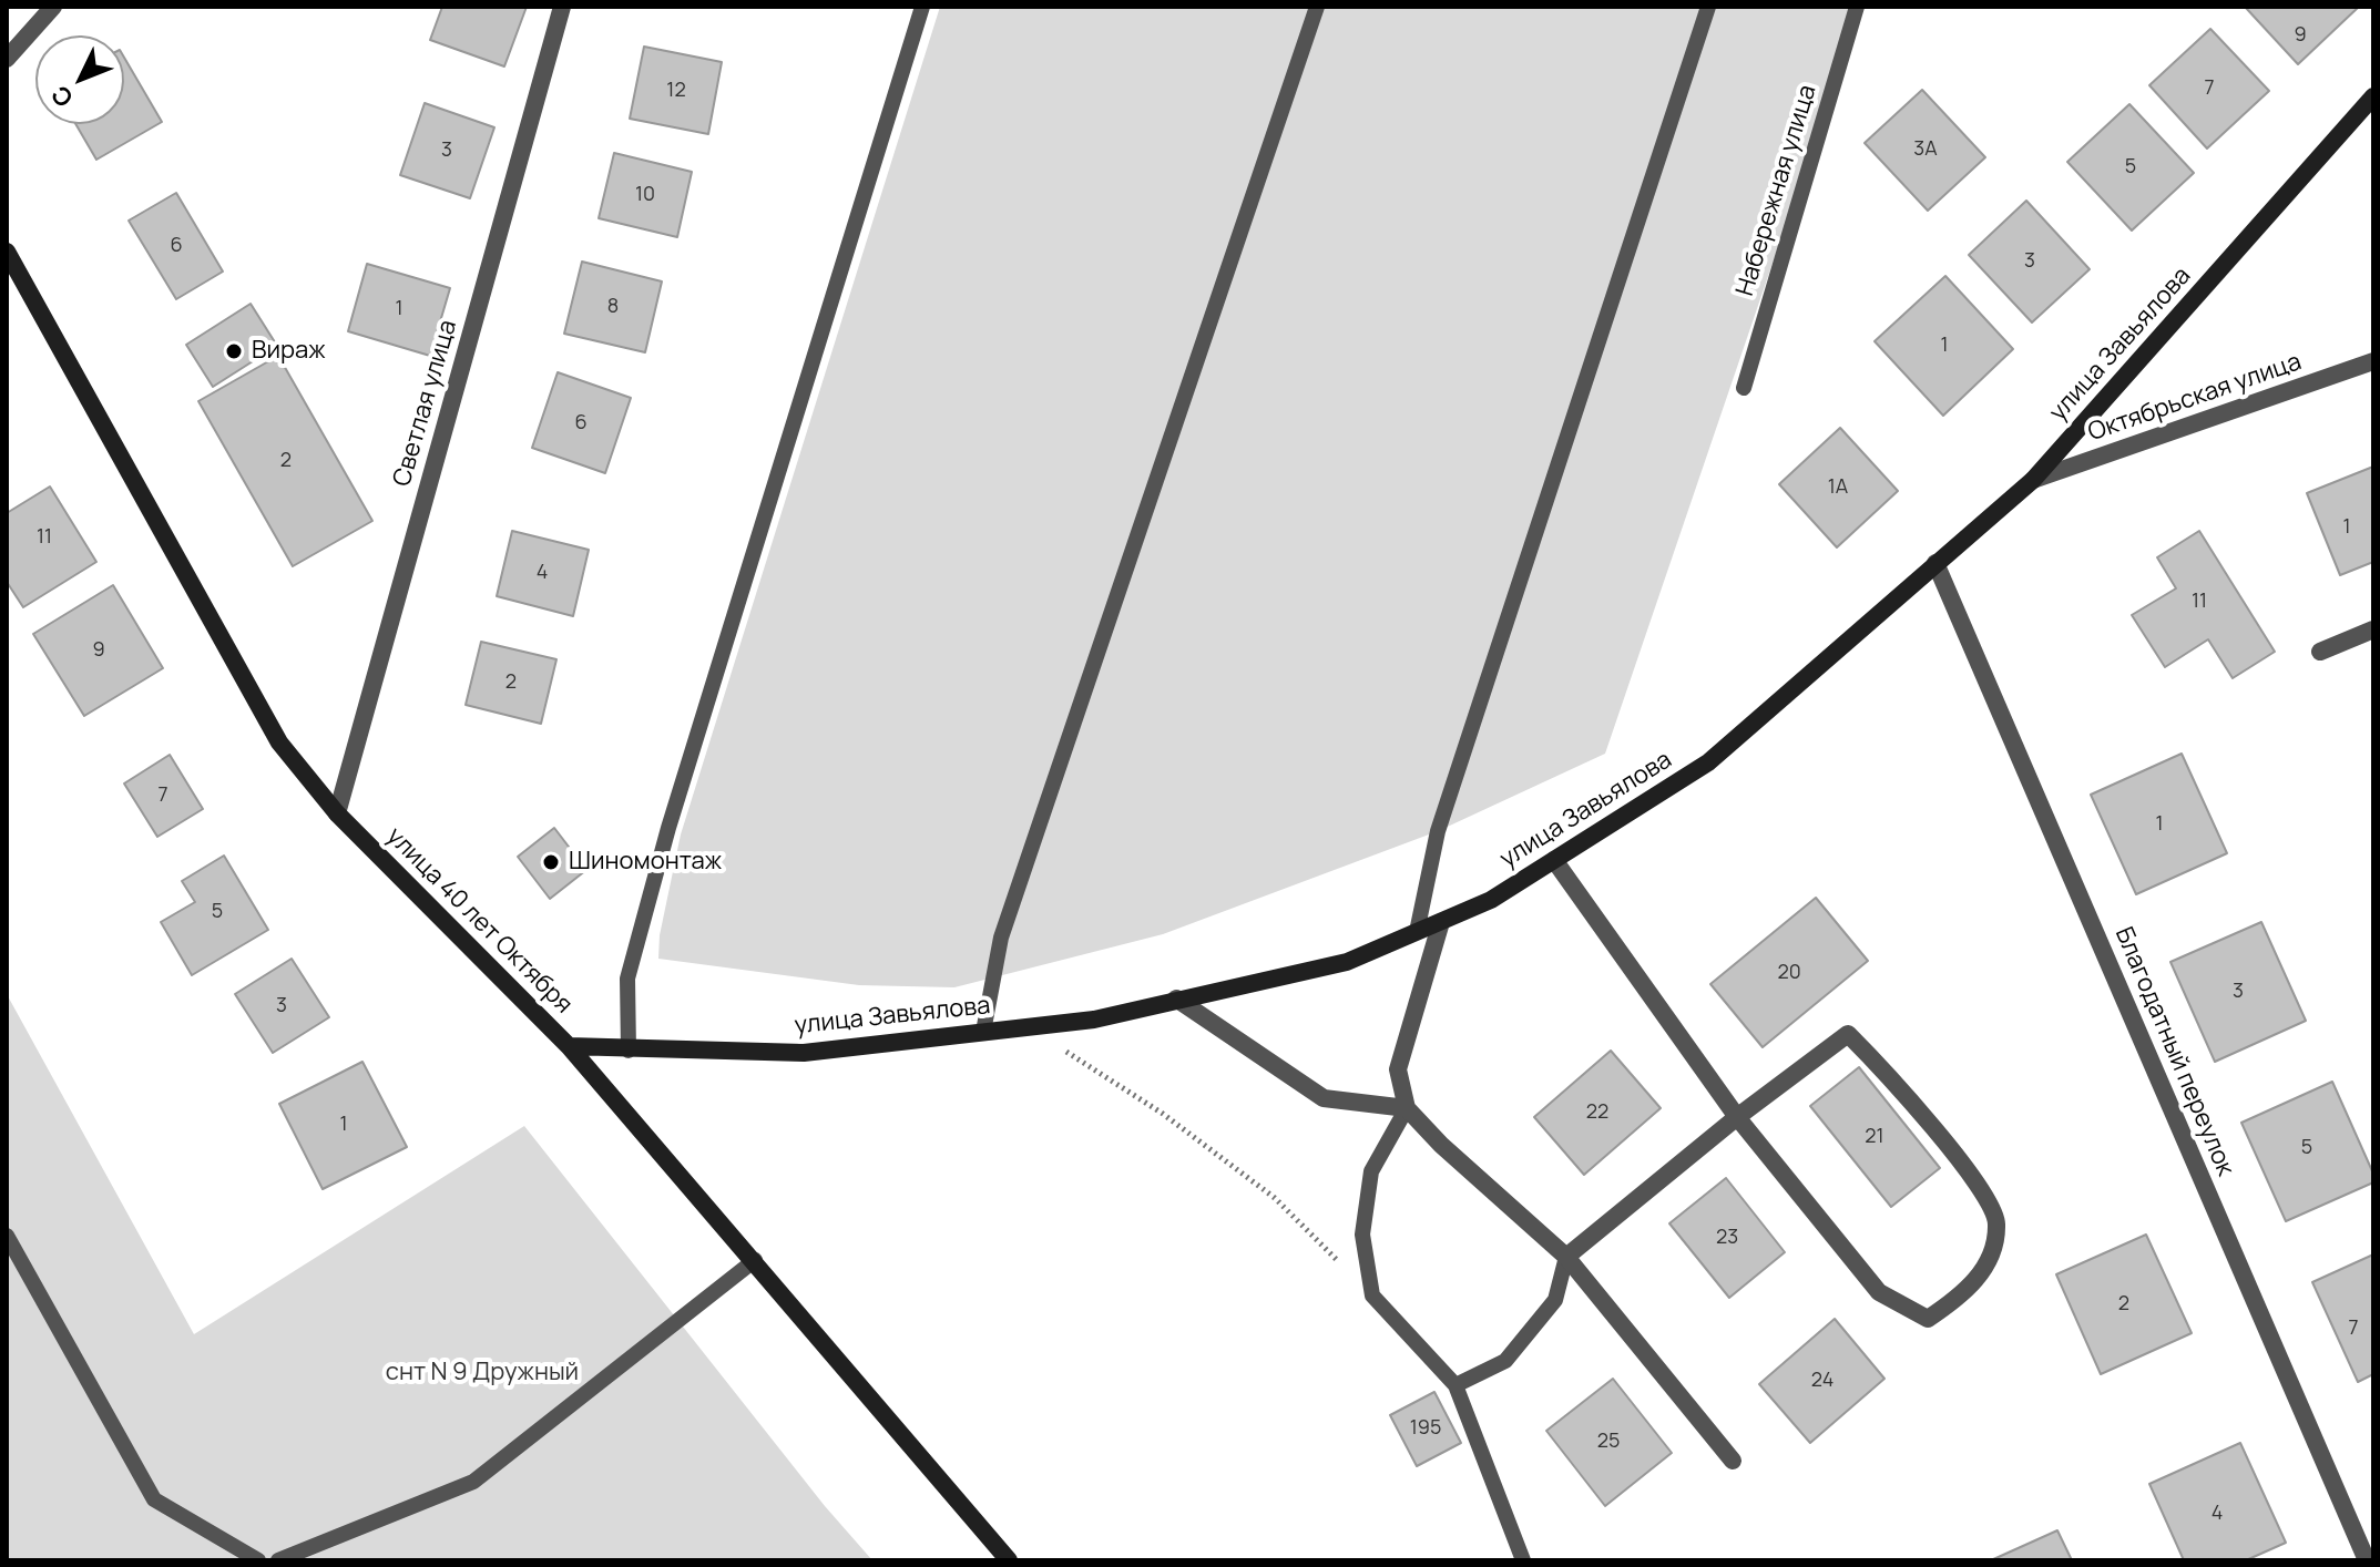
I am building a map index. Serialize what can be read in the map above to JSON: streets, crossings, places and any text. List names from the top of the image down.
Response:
{
  "streets": {
    "street": [
      "улица Завьялова",
      "Октябрьская улица",
      "Светлая улица",
      "улица 40 лет Октября",
      "Благодатный переулок"
    ],
    "lane": ["Набережная улица"]
  },
  "crossings": [
    ["улица Завьялова", "Октябрьская улица"],
    ["улица Завьялова", "улица 40 лет Октября"],
    ["улица Завьялова", "Благодатный переулок"],
    ["Светлая улица", "улица 40 лет Октября"]
  ],
  "parks": ["снт N 9 Дружный"],
  "places": ["Вираж", "Шиномонтаж"],
  "house_numbers": [
    "9",
    "7",
    "12",
    "3А",
    "3",
    "5",
    "10",
    "6",
    "3",
    "8",
    "1",
    "1",
    "6",
    "2",
    "1А",
    "1",
    "11",
    "4",
    "11",
    "9",
    "2",
    "7",
    "1",
    "5",
    "20",
    "3",
    "3",
    "22",
    "1",
    "21",
    "5",
    "23",
    "2",
    "7",
    "24",
    "195",
    "25",
    "4"
  ],
  "north": "bottom left"
}
